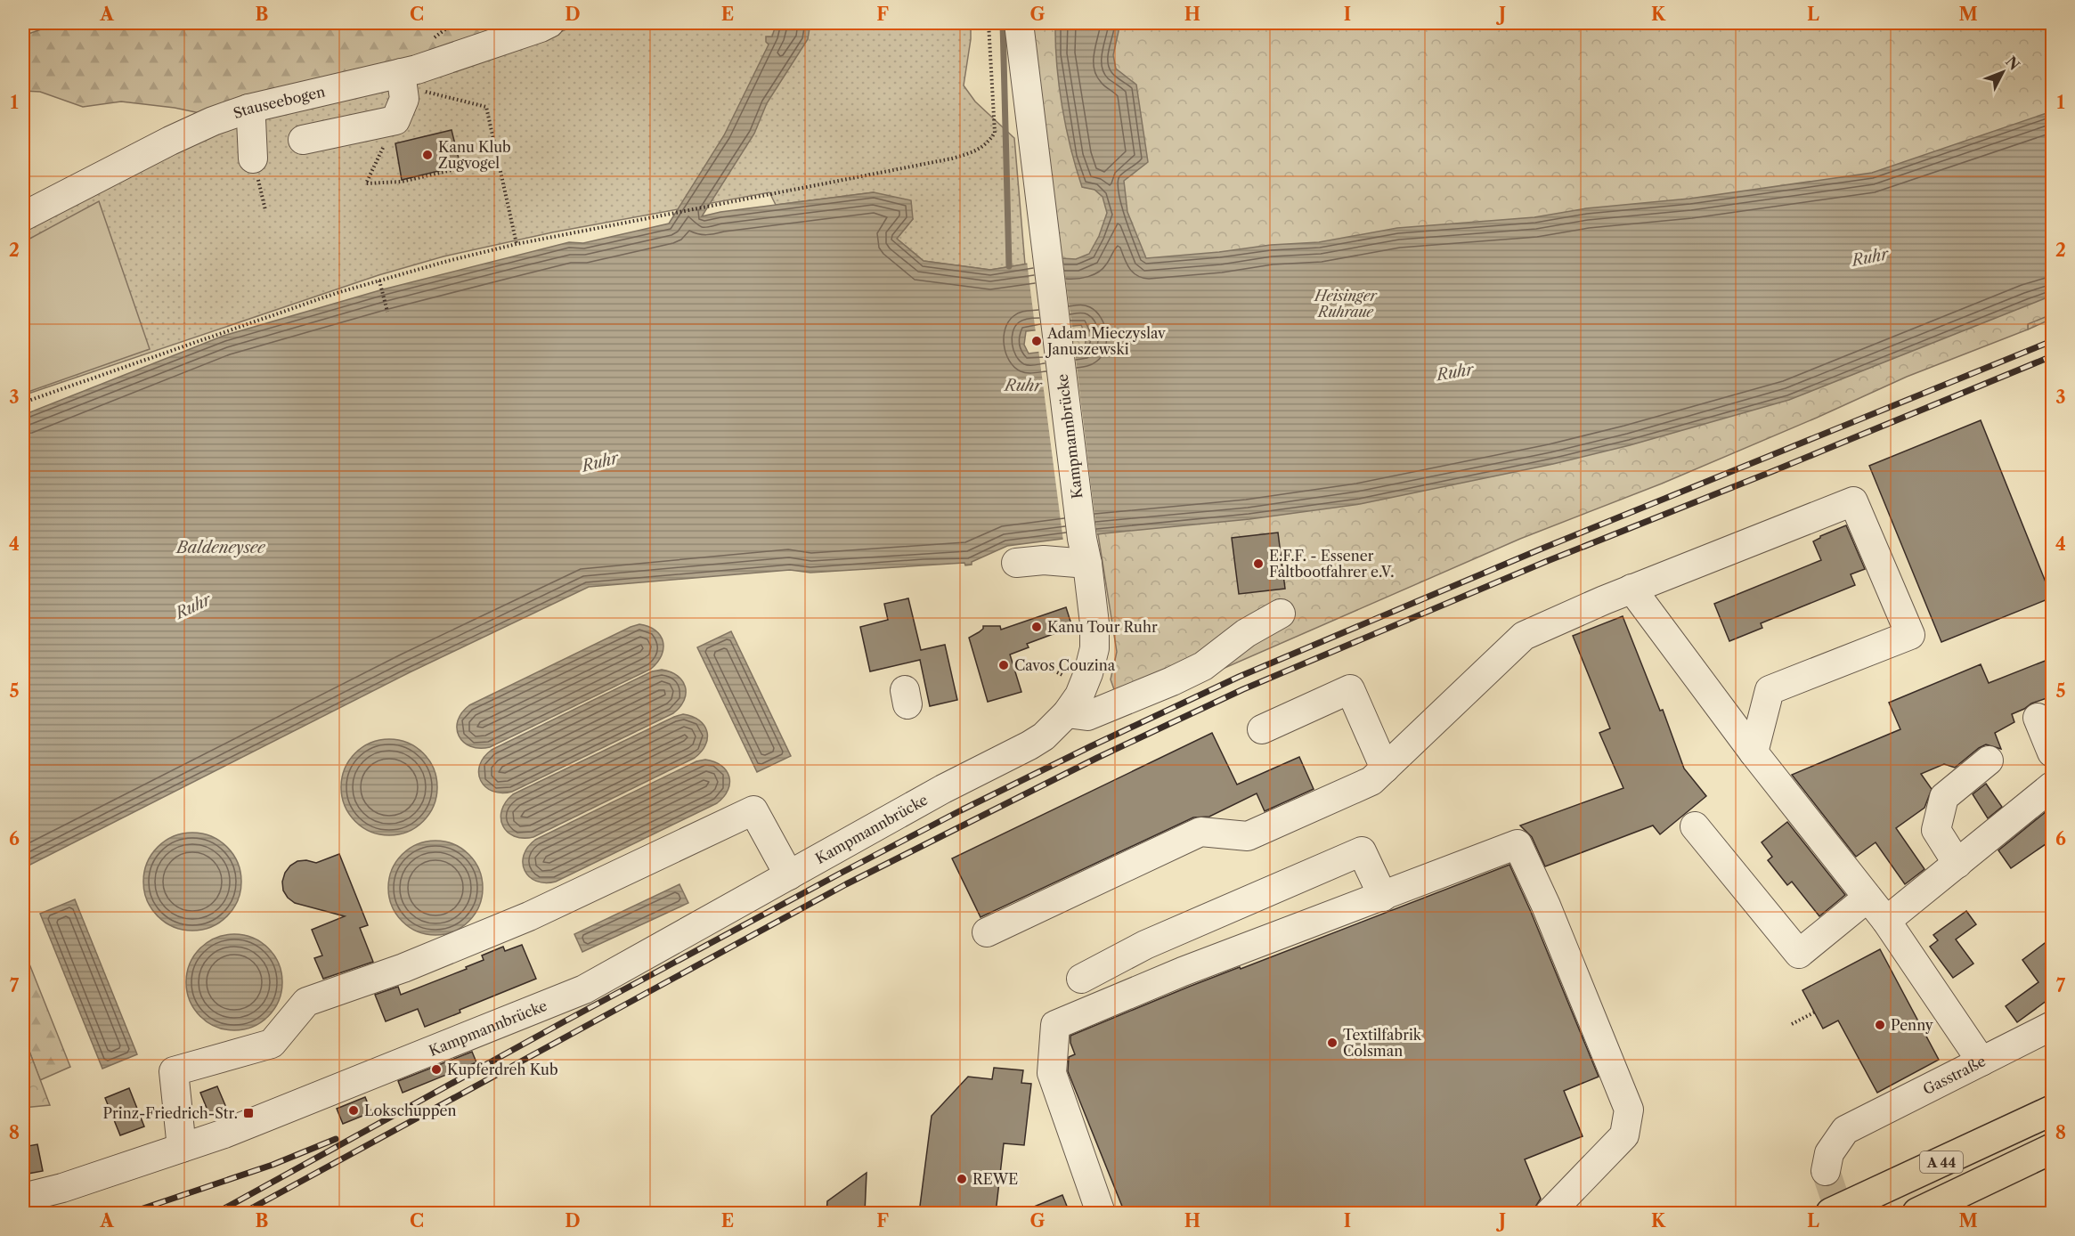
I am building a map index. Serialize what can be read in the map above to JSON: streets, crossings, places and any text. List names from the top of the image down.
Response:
{
  "streets": {
    "highway": ["A 44"],
    "street": ["Stauseebogen", "Kampmannbrücke", "Gasstraße"]
  },
  "water": ["Ruhr", "Baldeneysee"],
  "parks": ["Heisinger Ruhraue"],
  "places": {
    "other": [
      "Kanu Klub Zugvogel",
      "Adam Mieczyslav Januszewski",
      "E.F.F. - Essener Faltbootfahrer e.V.",
      "Kanu Tour Ruhr",
      "Cavos Couzina",
      "Penny",
      "Textilfabrik Colsman",
      "Kupferdreh Kub",
      "Lokschuppen",
      "REWE"
    ],
    "transit": ["Prinz-Friedrich-Str."]
  },
  "north": "top right",
  "grid": {
    "columns": [
      "A",
      "B",
      "C",
      "D",
      "E",
      "F",
      "G",
      "H",
      "I",
      "J",
      "K",
      "L",
      "M"
    ],
    "rows": [
      "1",
      "2",
      "3",
      "4",
      "5",
      "6",
      "7",
      "8"
    ]
  }
}
